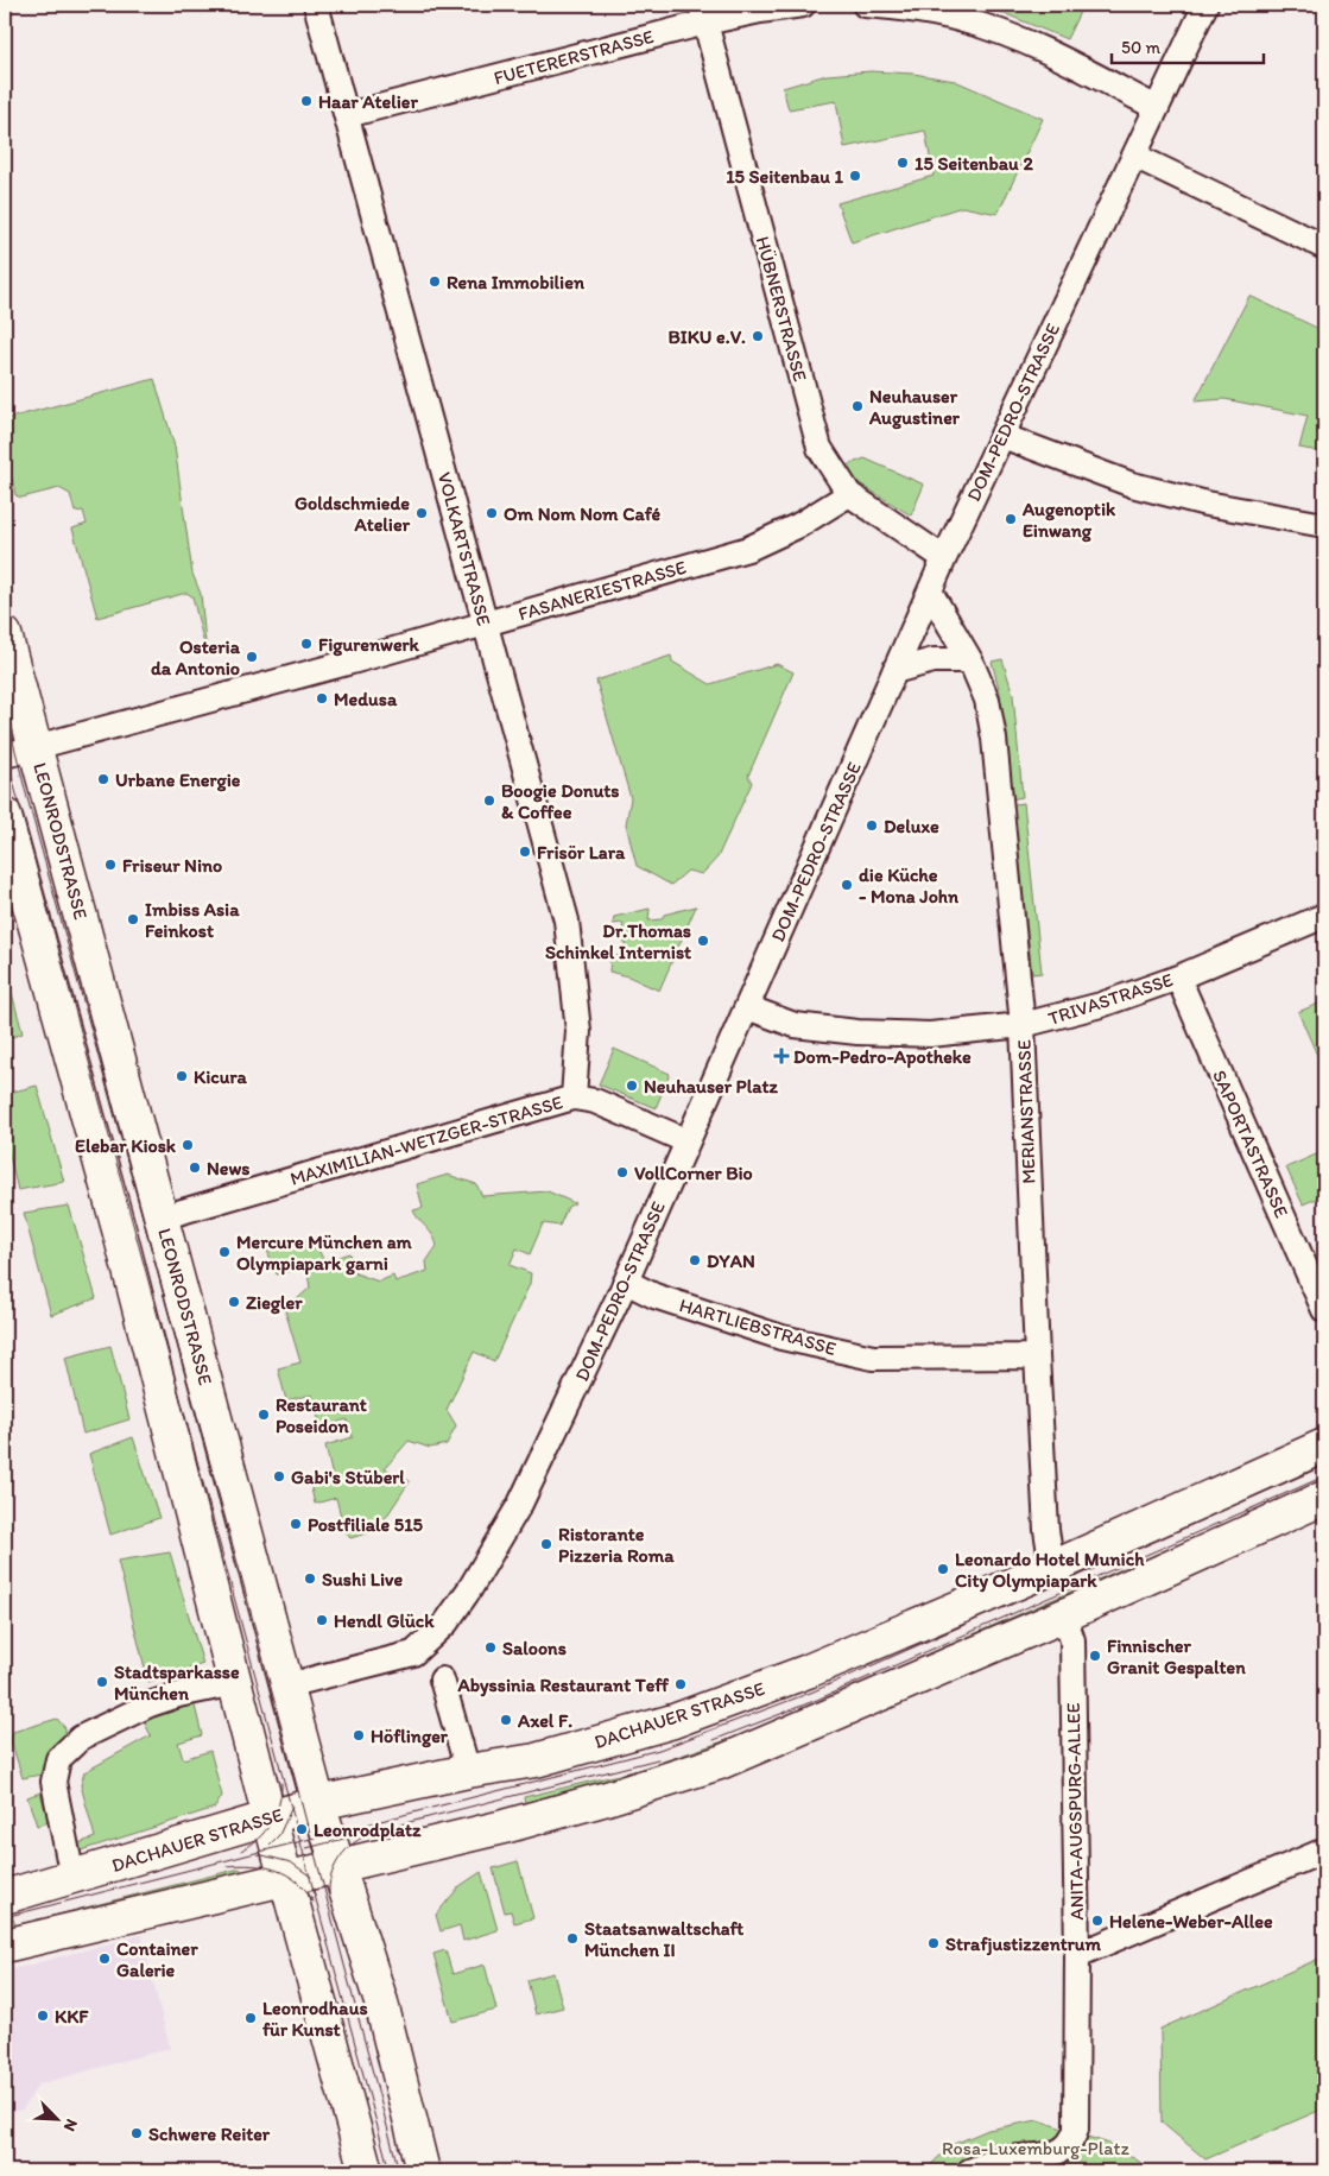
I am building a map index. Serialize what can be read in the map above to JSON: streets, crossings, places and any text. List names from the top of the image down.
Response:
{
  "streets": {
    "main road": ["LEONRODSTRASSE", "DACHAUER STRASSE"],
    "street": [
      "FUETERERSTRASSE",
      "HÜBNERSTRASSE",
      "DOM-PEDRO-STRASSE",
      "VOLKARTSTRASSE",
      "FASANERIESTRASSE",
      "TRIVASTRASSE",
      "MERIANSTRASSE",
      "MAXIMILIAN-WETZGER-STRASSE",
      "SAPORTASTRASSE",
      "HARTLIEBSTRASSE",
      "ANITA-AUGSPURG-ALLEE"
    ]
  },
  "crossings": [
    ["FUETERERSTRASSE", "HÜBNERSTRASSE"],
    ["FUETERERSTRASSE", "VOLKARTSTRASSE"],
    ["HÜBNERSTRASSE", "DOM-PEDRO-STRASSE"],
    ["HÜBNERSTRASSE", "FASANERIESTRASSE"],
    ["DOM-PEDRO-STRASSE", "TRIVASTRASSE"],
    ["DOM-PEDRO-STRASSE", "MERIANSTRASSE"],
    ["DOM-PEDRO-STRASSE", "MAXIMILIAN-WETZGER-STRASSE"],
    ["DOM-PEDRO-STRASSE", "HARTLIEBSTRASSE"],
    ["VOLKARTSTRASSE", "FASANERIESTRASSE"],
    ["VOLKARTSTRASSE", "MAXIMILIAN-WETZGER-STRASSE"],
    ["FASANERIESTRASSE", "LEONRODSTRASSE"],
    ["LEONRODSTRASSE", "MAXIMILIAN-WETZGER-STRASSE"],
    ["LEONRODSTRASSE", "DACHAUER STRASSE"],
    ["TRIVASTRASSE", "MERIANSTRASSE"],
    ["TRIVASTRASSE", "SAPORTASTRASSE"],
    ["MERIANSTRASSE", "HARTLIEBSTRASSE"],
    ["MERIANSTRASSE", "DACHAUER STRASSE"]
  ],
  "parks": ["Rosa-Luxemburg-Platz"],
  "places": {
    "other": [
      "Haar Atelier",
      "15 Seitenbau 2",
      "15 Seitenbau 1",
      "Rena Immobilien",
      "BIKU e.V.",
      "Neuhauser Augustiner",
      "Goldschmiede Atelier",
      "Om Nom Nom Café",
      "Augenoptik Einwang",
      "Figurenwerk",
      "Osteria da Antonio",
      "Medusa",
      "Urbane Energie",
      "Boogie Donuts & Coffee",
      "Deluxe",
      "Frisör Lara",
      "Friseur Nino",
      "die Küche - Mona John",
      "Imbiss Asia Feinkost",
      "Dr.Thomas Schinkel Internist",
      "Kicura",
      "Neuhauser Platz",
      "Elebar Kiosk",
      "News",
      "VollCorner Bio",
      "Mercure München am Olympiapark garni",
      "DYAN",
      "Ziegler",
      "Restaurant Poseidon",
      "Gabi's Stüberl",
      "Postfiliale 515",
      "Ristorante Pizzeria Roma",
      "Leonardo Hotel Munich City Olympiapark",
      "Sushi Live",
      "Hendl Glück",
      "Saloons",
      "Finnischer Granit Gespalten",
      "Stadtsparkasse München",
      "Abyssinia Restaurant Teff",
      "Axel F.",
      "Höflinger",
      "Leonrodplatz",
      "Helene-Weber-Allee",
      "Staatsanwaltschaft München II",
      "Strafjustizzentrum",
      "Container Galerie",
      "KKF",
      "Leonrodhaus für Kunst",
      "Schwere Reiter"
    ],
    "health": ["Dom-Pedro-Apotheke"]
  },
  "scale_bar": "50 m",
  "north": "bottom right"
}
